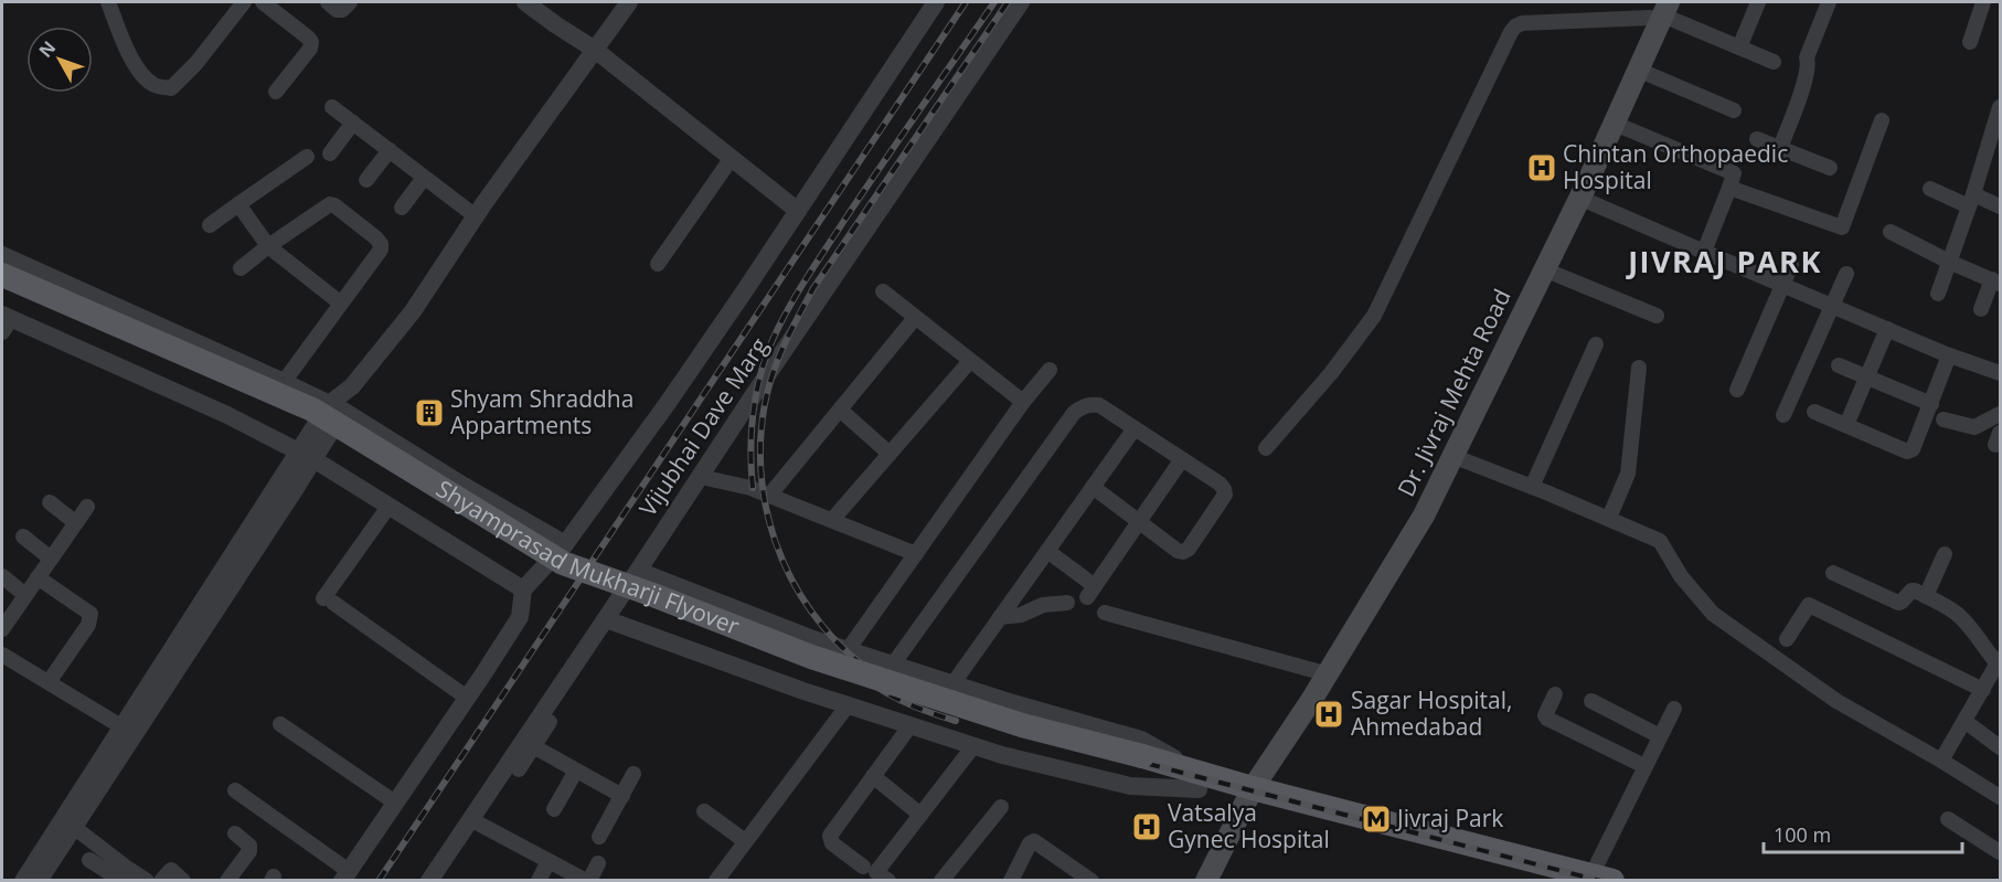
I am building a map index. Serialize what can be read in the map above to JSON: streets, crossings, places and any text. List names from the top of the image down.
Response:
{
  "streets": {
    "main road": ["Dr. Jivraj Mehta Road", "Shyamprasad Mukharji Flyover"],
    "street": ["Vijubhai Dave Marg"]
  },
  "crossings": [
    ["Dr. Jivraj Mehta Road", "Shyamprasad Mukharji Flyover"]
  ],
  "districts": ["JIVRAJ PARK"],
  "places": {
    "hospital": ["Chintan Orthopaedic Hospital", "Sagar Hospital, Ahmedabad", "Vatsalya Gynec Hospital"],
    "building": ["Shyam Shraddha Appartments"],
    "metro station": ["Jivraj Park"]
  },
  "scale_bar": "100 m",
  "north": "top left"
}
